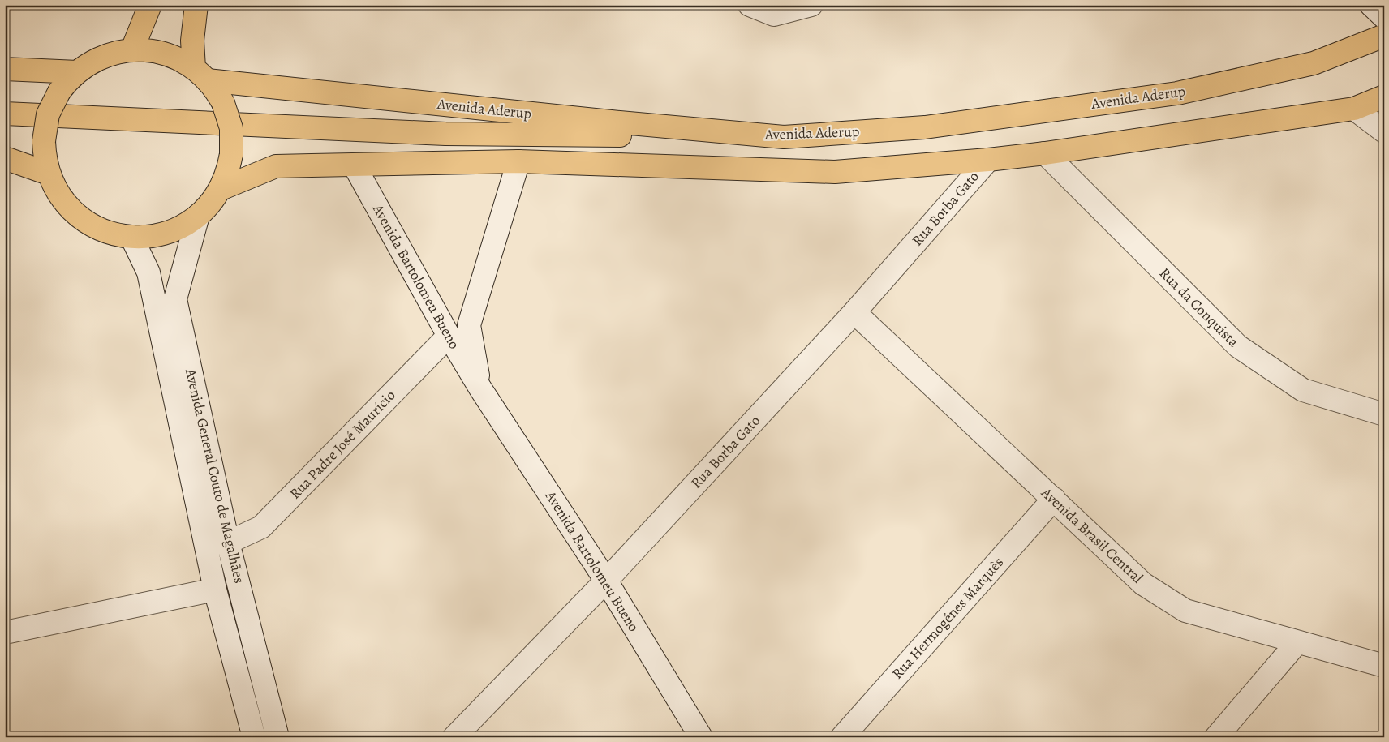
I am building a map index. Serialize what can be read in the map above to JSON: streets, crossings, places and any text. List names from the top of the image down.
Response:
{
  "streets": {
    "main road": ["Avenida Aderup"],
    "street": [
      "Rua Borba Gato",
      "Avenida Bartolomeu Bueno",
      "Rua da Conquista",
      "Rua Padre José Maurício",
      "Avenida General Couto de Magalhães",
      "Avenida Brasil Central",
      "Rua Hermogénes Marquês"
    ]
  },
  "crossings": [
    ["Rua Borba Gato", "Avenida Bartolomeu Bueno"],
    ["Rua Borba Gato", "Avenida Brasil Central"],
    ["Avenida Bartolomeu Bueno", "Rua Padre José Maurício"],
    ["Rua Padre José Maurício", "Avenida General Couto de Magalhães"],
    ["Avenida Brasil Central", "Rua Hermogénes Marquês"]
  ]
}
